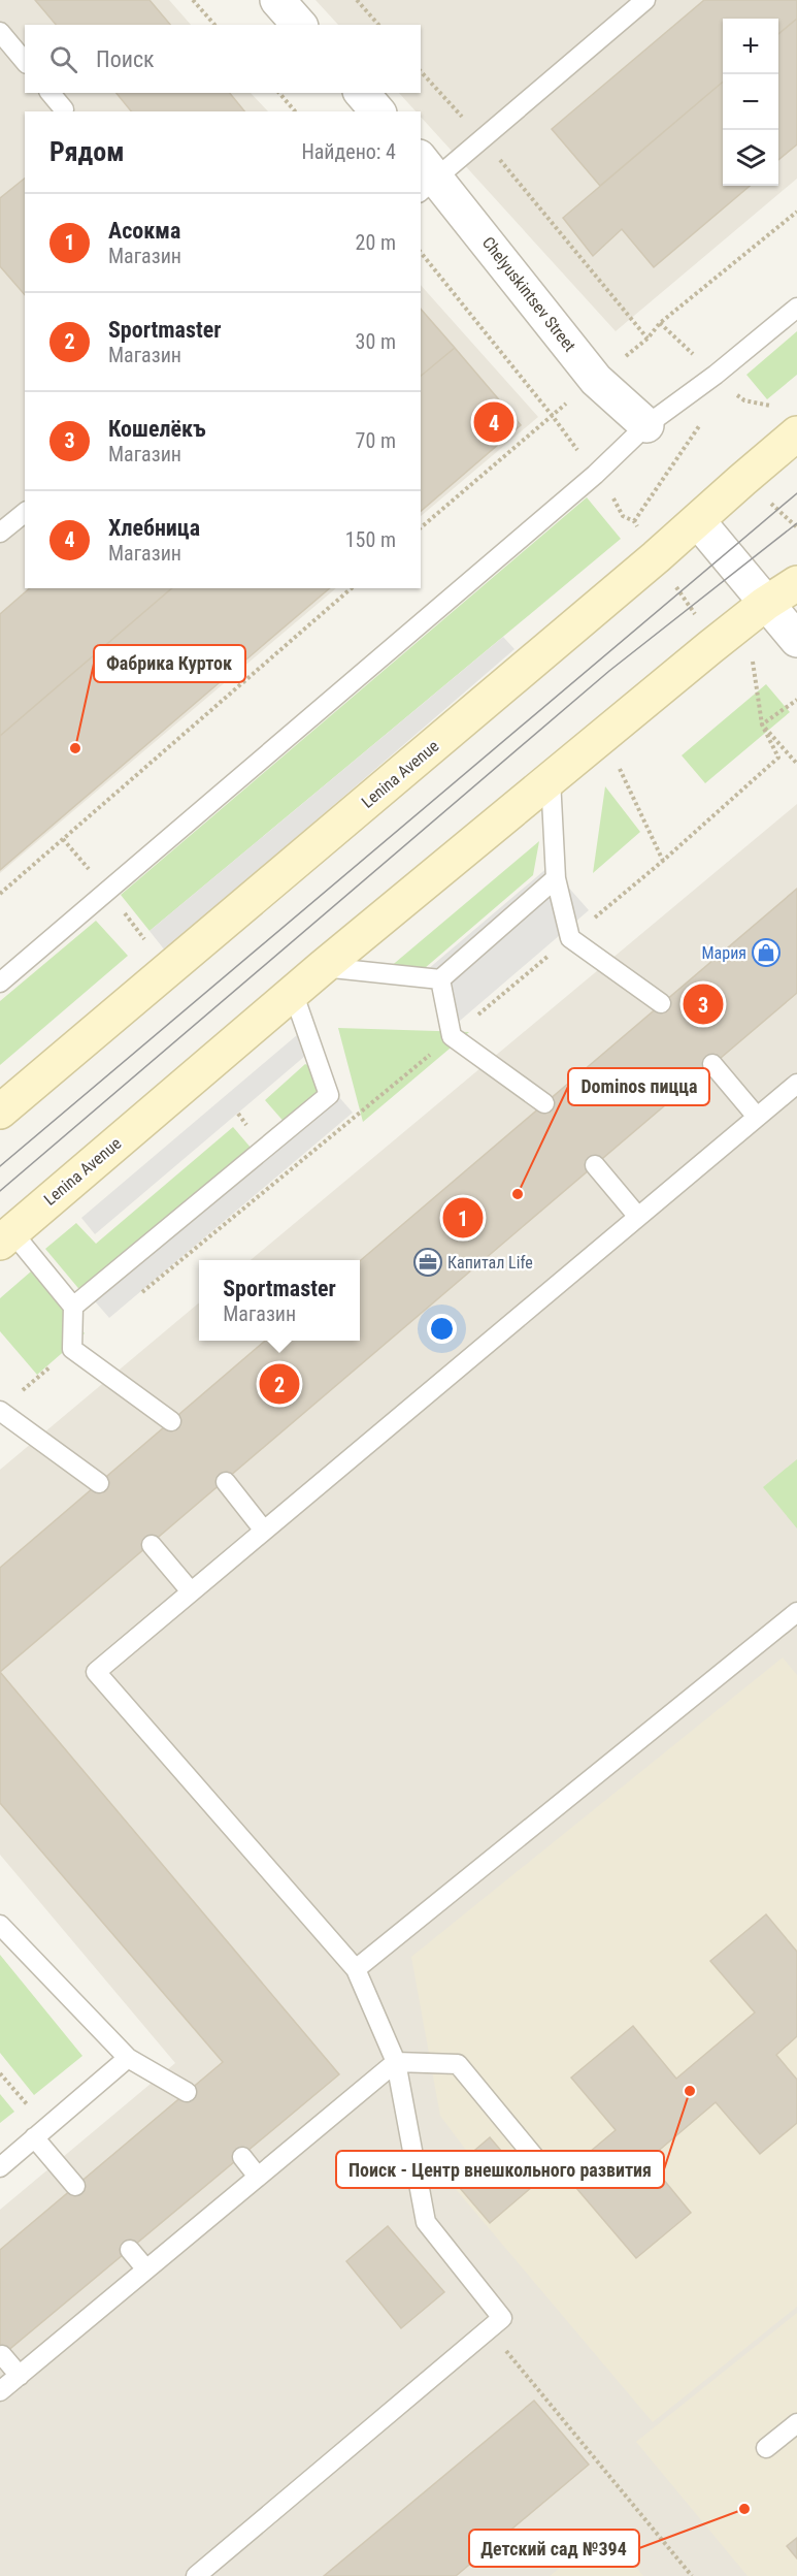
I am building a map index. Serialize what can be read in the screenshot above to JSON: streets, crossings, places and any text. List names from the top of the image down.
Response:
{
  "streets": {
    "main road": ["Lenina Avenue"],
    "street": ["Chelyuskintsev Street"]
  },
  "places": {
    "other": [
      "Фабрика Курток",
      "Dominos пицца",
      "Поиск - Центр внешкольного развития",
      "Детский сад №394"
    ],
    "shop": ["Мария"],
    "office": ["Капитал Life"]
  },
  "page": {
    "map_buttons": ["+", "−"],
    "search": "Поиск",
    "heading": ["Рядом", "Найдено: 4"],
    "list": [
      {
        "mark": "1",
        "name": "Асокма",
        "note": "Магазин",
        "value": "20 m"
      },
      {
        "mark": "2",
        "name": "Sportmaster",
        "note": "Магазин",
        "value": "30 m"
      },
      {
        "mark": "3",
        "name": "Кошелёкъ",
        "note": "Магазин",
        "value": "70 m"
      },
      {
        "mark": "4",
        "name": "Хлебница",
        "note": "Магазин",
        "value": "150 m"
      }
    ],
    "pins": [
      "4",
      "3",
      "1",
      "2"
    ],
    "popup": ["Sportmaster", "Магазин"]
  }
}
